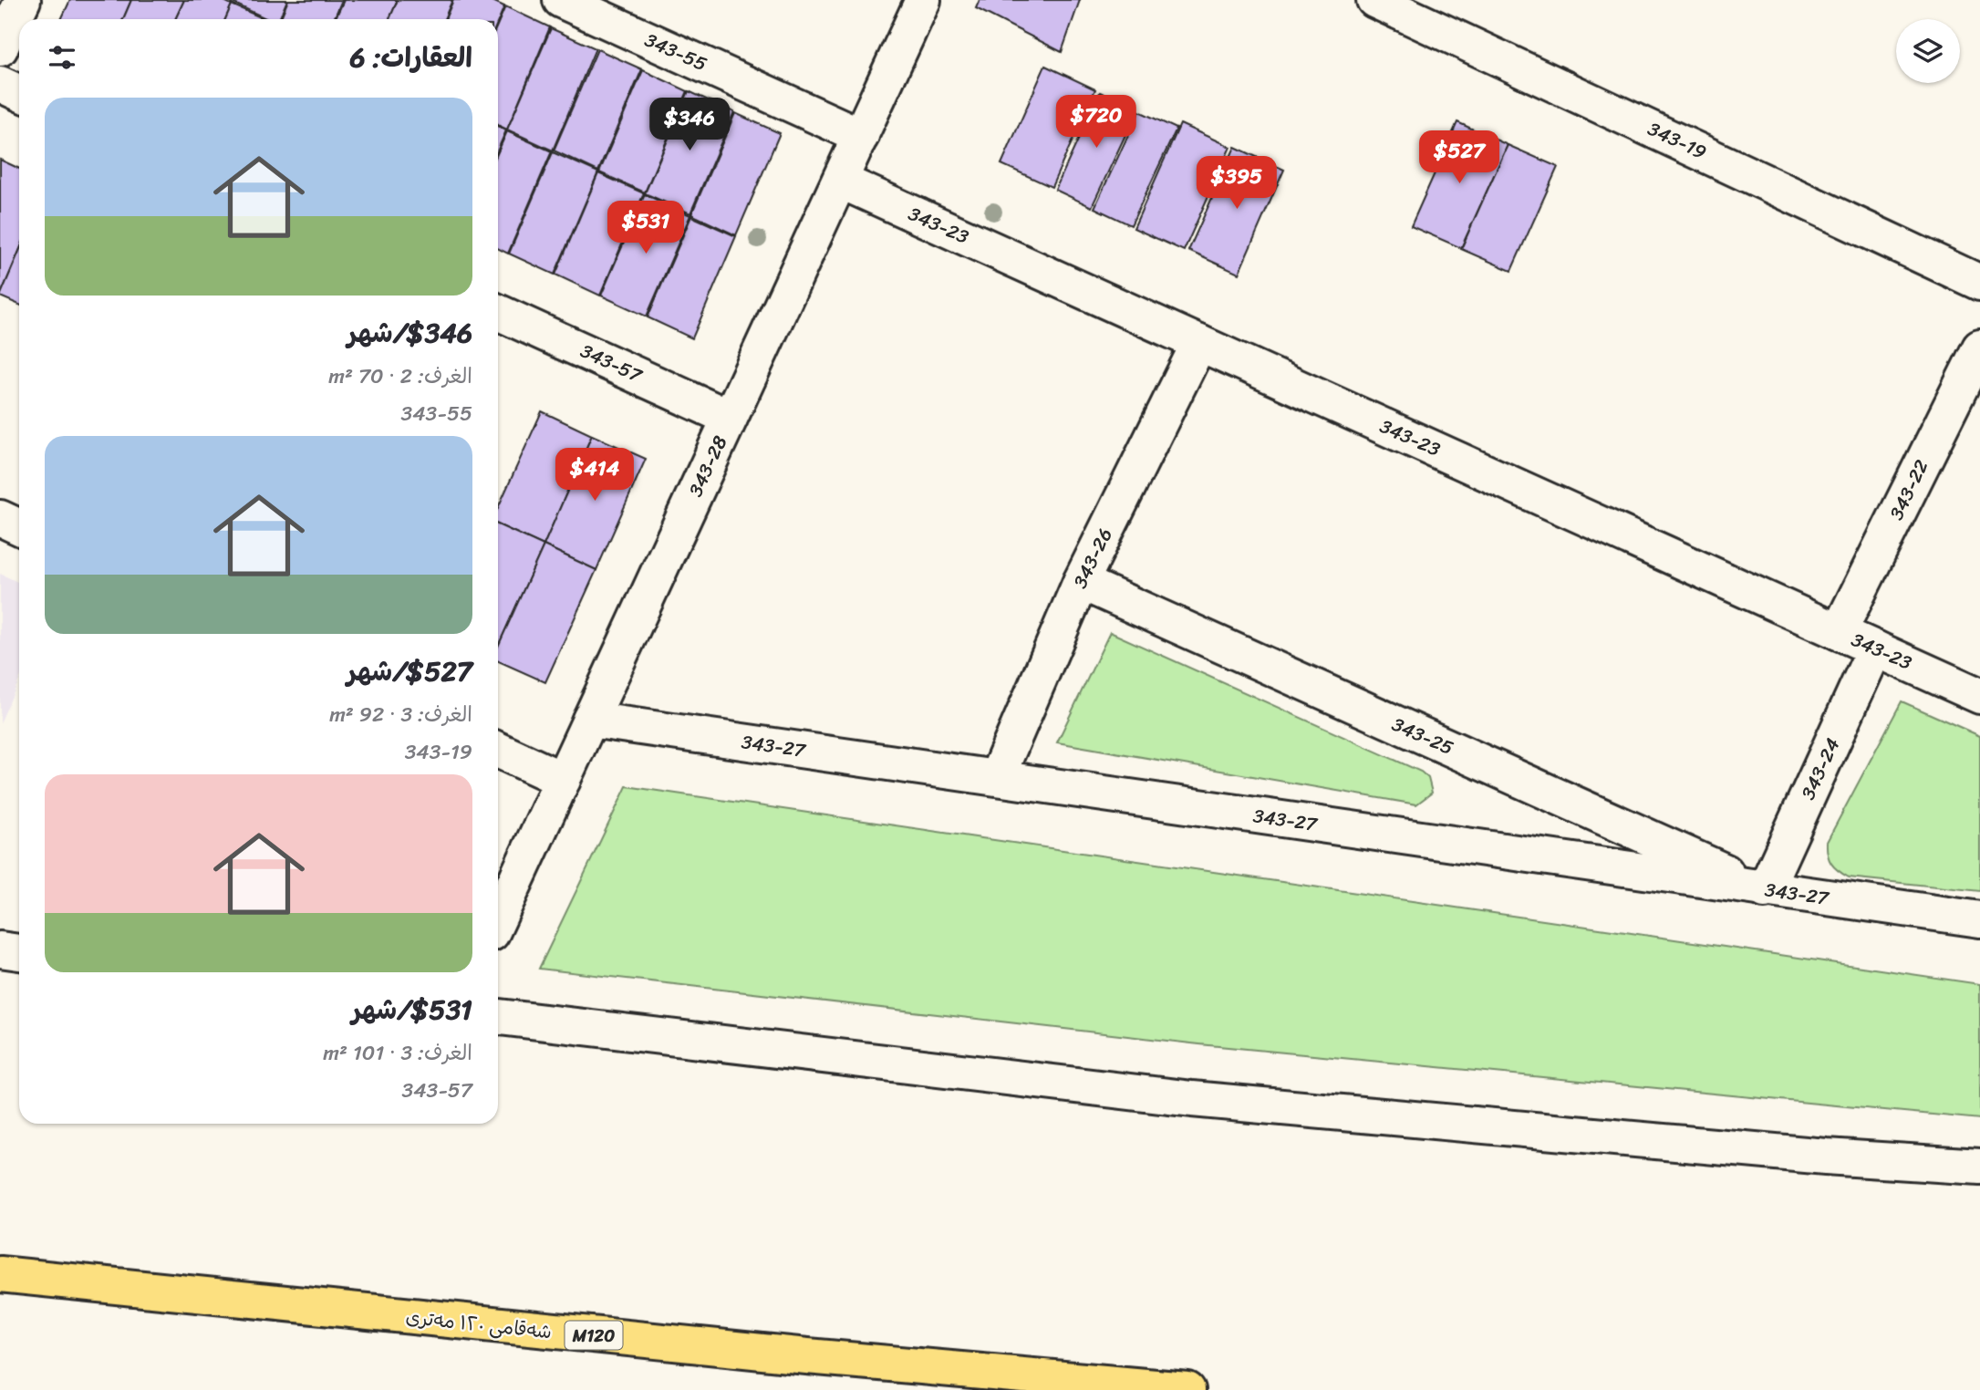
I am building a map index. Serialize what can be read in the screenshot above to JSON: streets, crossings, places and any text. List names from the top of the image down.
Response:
{
  "streets": {
    "highway": ["شەقامی ١٢٠ مەتری", "M120"],
    "street": [
      "343-55",
      "343-19",
      "343-23",
      "343-57",
      "343-28",
      "343-22",
      "343-26",
      "343-25",
      "343-27",
      "343-24"
    ]
  },
  "crossings": [
    ["343-55", "343-28"],
    ["343-23", "343-28"],
    ["343-23", "343-22"],
    ["343-23", "343-26"],
    ["343-23", "343-24"],
    ["343-57", "343-28"],
    ["343-28", "343-27"],
    ["343-26", "343-25"],
    ["343-26", "343-27"],
    ["343-25", "343-27"],
    ["343-25", "343-24"],
    ["343-27", "343-24"]
  ],
  "page": {
    "heading": "العقارات: 6",
    "price": [
      "$720",
      "$346",
      "$527",
      "$395",
      "$531",
      "$414"
    ],
    "list": [
      {
        "name": "$346/شهر",
        "note": "الغرف: 2 · 70 m² · 343-55"
      },
      {
        "name": "$527/شهر",
        "note": "الغرف: 3 · 92 m² · 343-19"
      },
      {
        "name": "$531/شهر",
        "note": "الغرف: 3 · 101 m² · 343-57"
      }
    ]
  }
}
